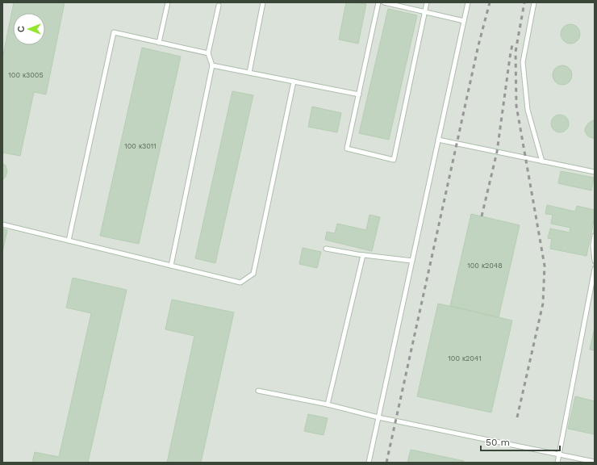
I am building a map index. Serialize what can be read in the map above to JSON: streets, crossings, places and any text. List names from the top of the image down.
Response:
{
  "house_numbers": [
    "100 к3005",
    "100 к3011",
    "100 к2048",
    "100 к2041"
  ],
  "scale_bar": "50 m",
  "north": "left"
}
